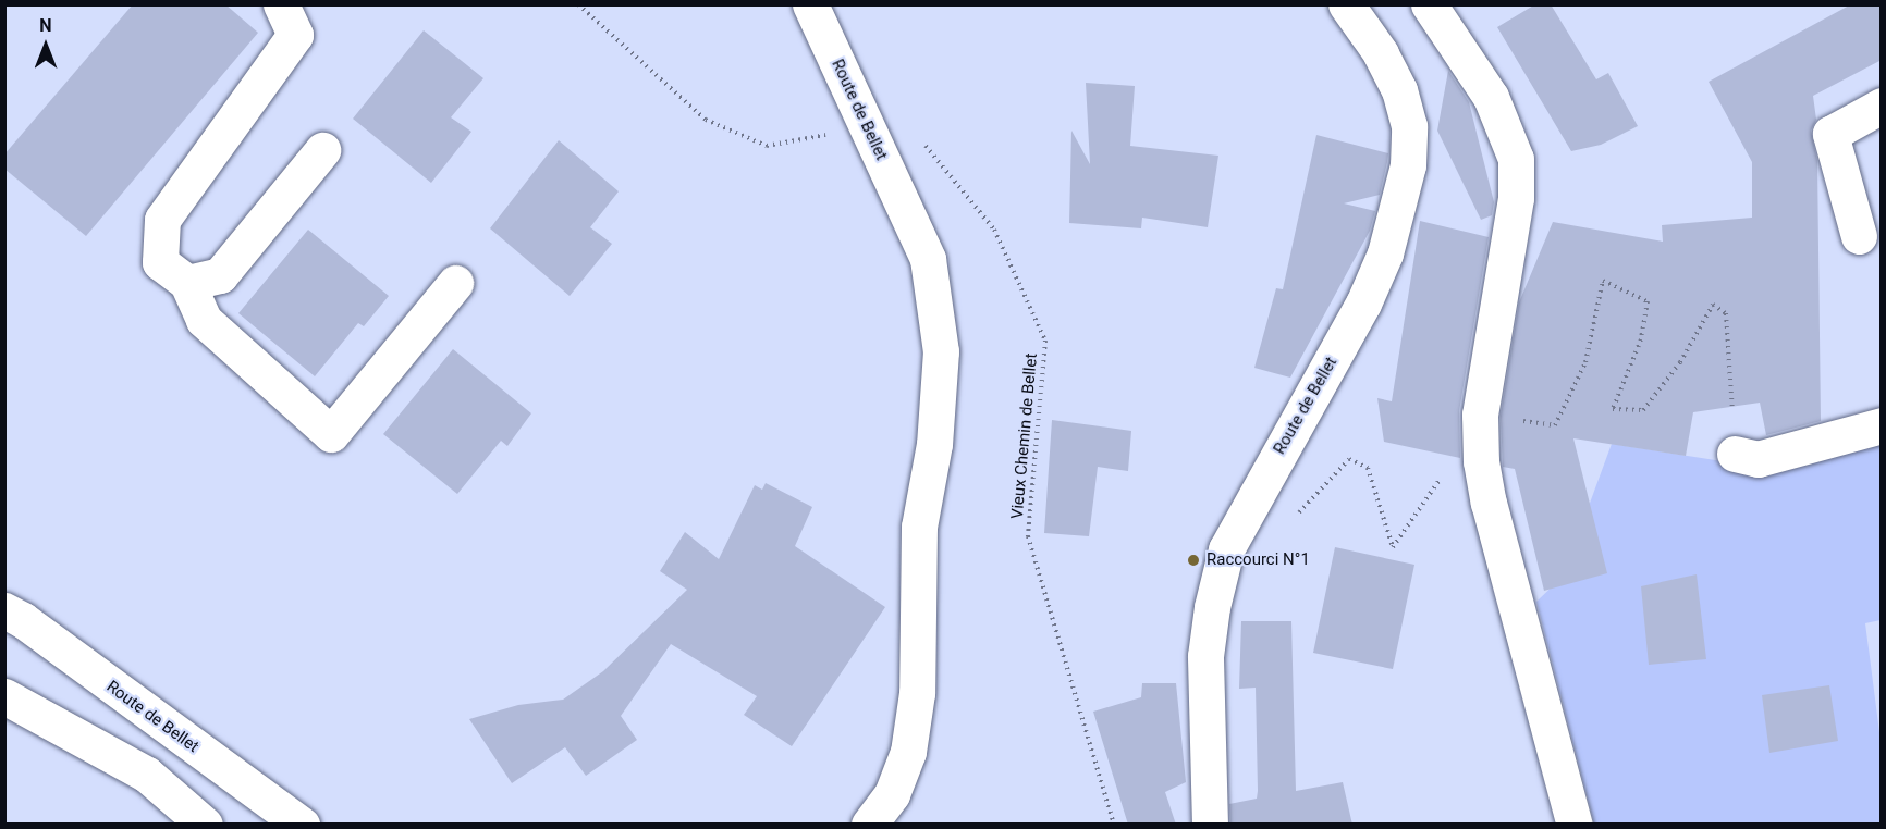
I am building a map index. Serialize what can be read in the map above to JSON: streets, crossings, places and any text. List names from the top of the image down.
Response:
{
  "streets": {
    "street": ["Route de Bellet"],
    "path": ["Vieux Chemin de Bellet"]
  },
  "places": ["Raccourci N°1"],
  "north": "top"
}
